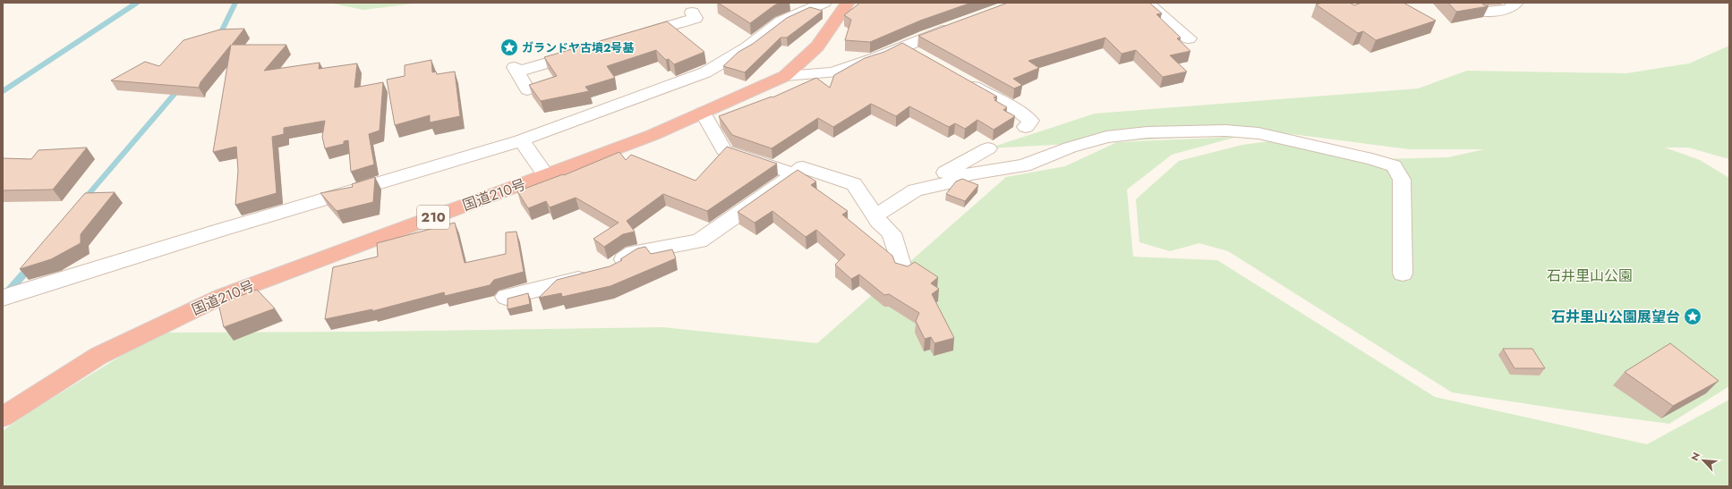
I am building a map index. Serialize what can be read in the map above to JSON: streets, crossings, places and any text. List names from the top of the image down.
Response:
{
  "streets": {
    "highway": ["国道210号", "210"]
  },
  "parks": ["石井里山公園"],
  "places": {
    "place": ["ガランドヤ古墳２号基", "石井里山公園展望台"]
  },
  "north": "top left"
}
